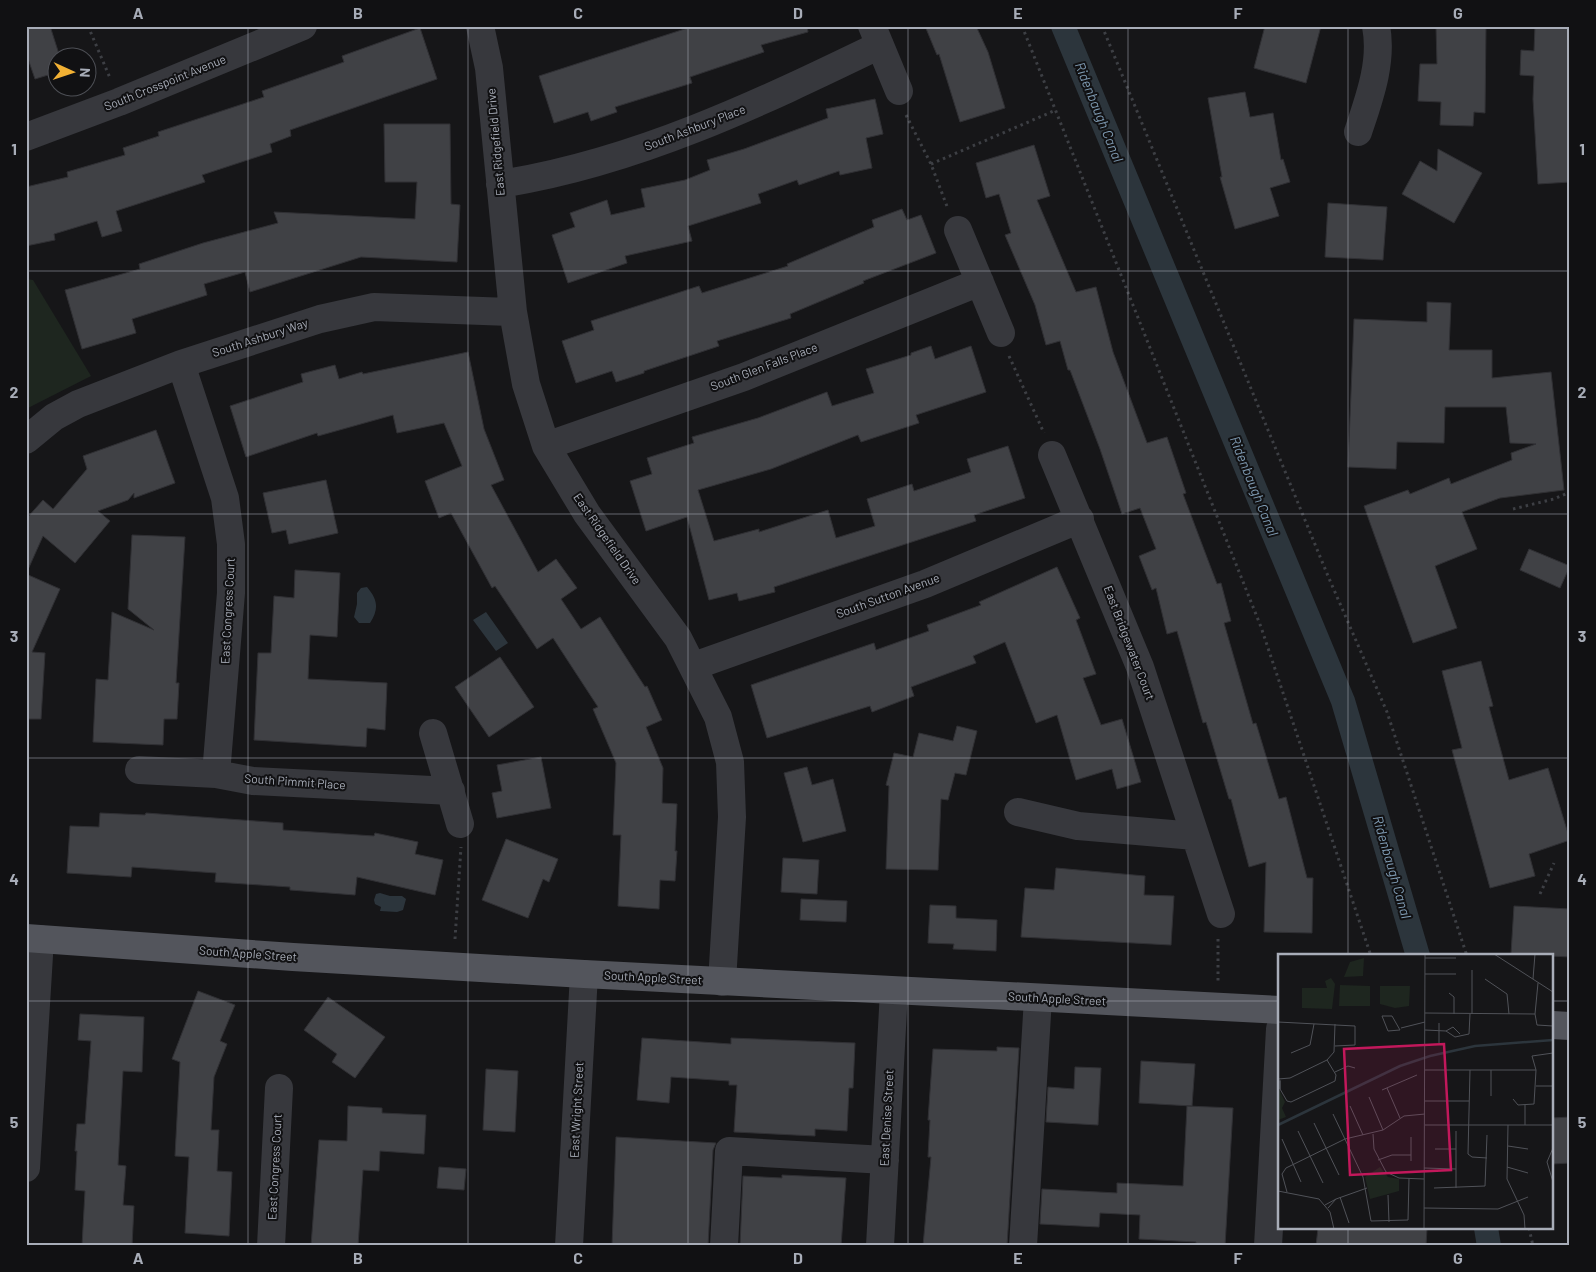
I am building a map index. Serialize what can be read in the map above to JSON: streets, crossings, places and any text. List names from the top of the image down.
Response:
{
  "streets": {
    "main road": ["South Apple Street"],
    "street": [
      "South Crosspoint Avenue",
      "South Ashbury Place",
      "East Ridgefield Drive",
      "South Ashbury Way",
      "South Glen Falls Place",
      "South Sutton Avenue",
      "East Congress Court",
      "East Bridgewater Court",
      "South Pimmit Place",
      "East Wright Street",
      "East Denise Street"
    ]
  },
  "crossings": [
    ["South Ashbury Place", "East Ridgefield Drive"],
    ["East Ridgefield Drive", "South Ashbury Way"],
    ["East Ridgefield Drive", "South Glen Falls Place"],
    ["East Ridgefield Drive", "South Sutton Avenue"],
    ["East Ridgefield Drive", "South Apple Street"],
    ["South Ashbury Way", "East Congress Court"],
    ["South Sutton Avenue", "East Bridgewater Court"],
    ["East Congress Court", "South Pimmit Place"],
    ["South Apple Street", "East Wright Street"],
    ["South Apple Street", "East Denise Street"]
  ],
  "water": ["Ridenbaugh Canal"],
  "north": "right",
  "grid": {
    "columns": [
      "A",
      "B",
      "C",
      "D",
      "E",
      "F",
      "G"
    ],
    "rows": [
      "1",
      "2",
      "3",
      "4",
      "5"
    ]
  }
}
